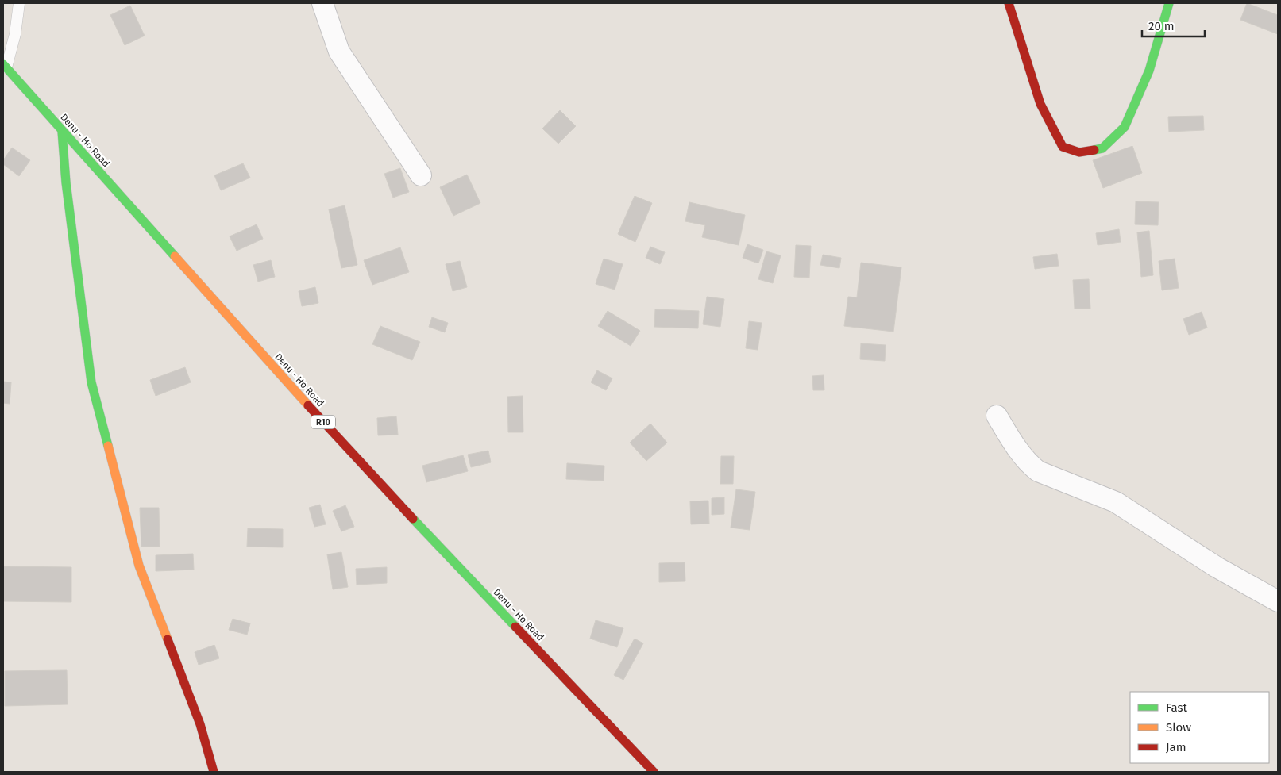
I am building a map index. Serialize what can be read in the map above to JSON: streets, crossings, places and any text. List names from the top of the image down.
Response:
{
  "streets": {
    "street": ["Denu - Ho Road", "R10"]
  },
  "legend": ["Fast", "Slow", "Jam"],
  "scale_bar": "20 m"
}
